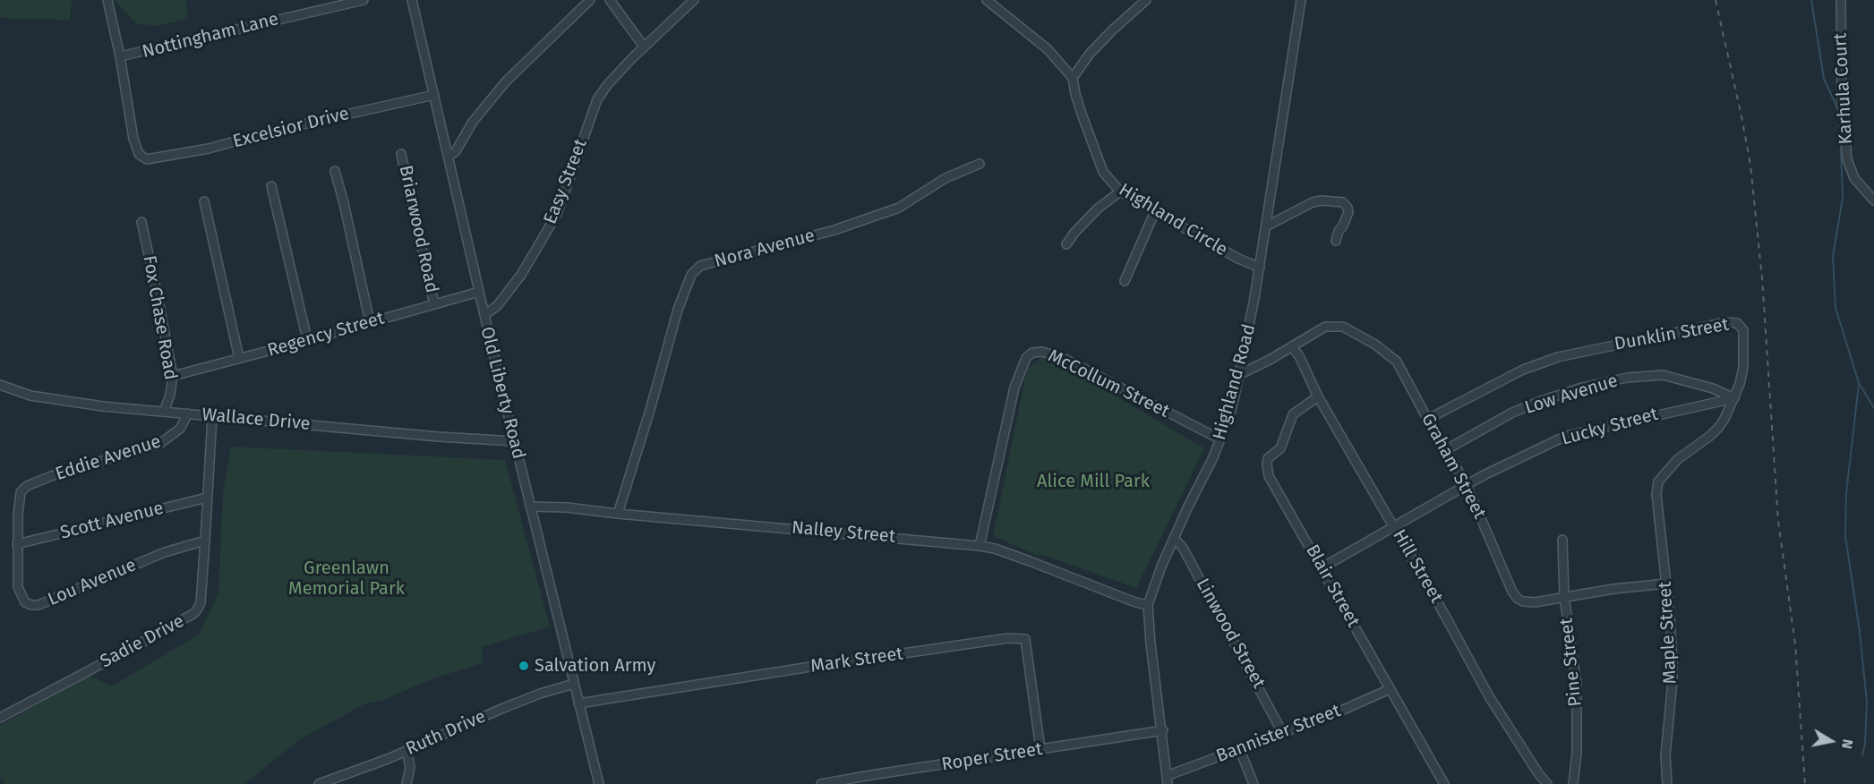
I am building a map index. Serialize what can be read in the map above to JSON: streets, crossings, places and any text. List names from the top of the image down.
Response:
{
  "streets": {
    "street": [
      "Nottingham Lane",
      "Karhula Court",
      "Excelsior Drive",
      "Easy Street",
      "Highland Circle",
      "Briarwood Road",
      "Nora Avenue",
      "Fox Chase Road",
      "Regency Street",
      "Dunklin Street",
      "Highland Road",
      "McCollum Street",
      "Old Liberty Road",
      "Low Avenue",
      "Wallace Drive",
      "Lucky Street",
      "Eddie Avenue",
      "Graham Street",
      "Scott Avenue",
      "Nalley Street",
      "Hill Street",
      "Lou Avenue",
      "Blair Street",
      "Maple Street",
      "Linwood Street",
      "Sadie Drive",
      "Mark Street",
      "Pine Street",
      "Ruth Drive",
      "Bannister Street",
      "Roper Street"
    ]
  },
  "crossings": [
    ["Nottingham Lane", "Excelsior Drive"],
    ["Excelsior Drive", "Old Liberty Road"],
    ["Easy Street", "Old Liberty Road"],
    ["Highland Circle", "Highland Road"],
    ["Briarwood Road", "Regency Street"],
    ["Nora Avenue", "Nalley Street"],
    ["Fox Chase Road", "Regency Street"],
    ["Fox Chase Road", "Wallace Drive"],
    ["Regency Street", "Old Liberty Road"],
    ["Dunklin Street", "Low Avenue"],
    ["Dunklin Street", "Lucky Street"],
    ["Dunklin Street", "Graham Street"],
    ["Dunklin Street", "Maple Street"],
    ["Highland Road", "McCollum Street"],
    ["Highland Road", "Graham Street"],
    ["Highland Road", "Nalley Street"],
    ["Highland Road", "Linwood Street"],
    ["Highland Road", "Bannister Street"],
    ["Highland Road", "Roper Street"],
    ["McCollum Street", "Nalley Street"],
    ["Old Liberty Road", "Wallace Drive"],
    ["Old Liberty Road", "Nalley Street"],
    ["Old Liberty Road", "Mark Street"],
    ["Old Liberty Road", "Ruth Drive"],
    ["Low Avenue", "Lucky Street"],
    ["Low Avenue", "Graham Street"],
    ["Wallace Drive", "Eddie Avenue"],
    ["Wallace Drive", "Sadie Drive"],
    ["Lucky Street", "Graham Street"],
    ["Lucky Street", "Hill Street"],
    ["Lucky Street", "Blair Street"],
    ["Eddie Avenue", "Lou Avenue"],
    ["Graham Street", "Hill Street"],
    ["Graham Street", "Maple Street"],
    ["Graham Street", "Pine Street"],
    ["Scott Avenue", "Lou Avenue"],
    ["Scott Avenue", "Sadie Drive"],
    ["Hill Street", "Blair Street"],
    ["Lou Avenue", "Sadie Drive"],
    ["Blair Street", "Bannister Street"],
    ["Linwood Street", "Bannister Street"],
    ["Mark Street", "Roper Street"]
  ],
  "parks": ["Alice Mill Park", "Greenlawn Memorial Park"],
  "places": ["Salvation Army"],
  "north": "right"
}
